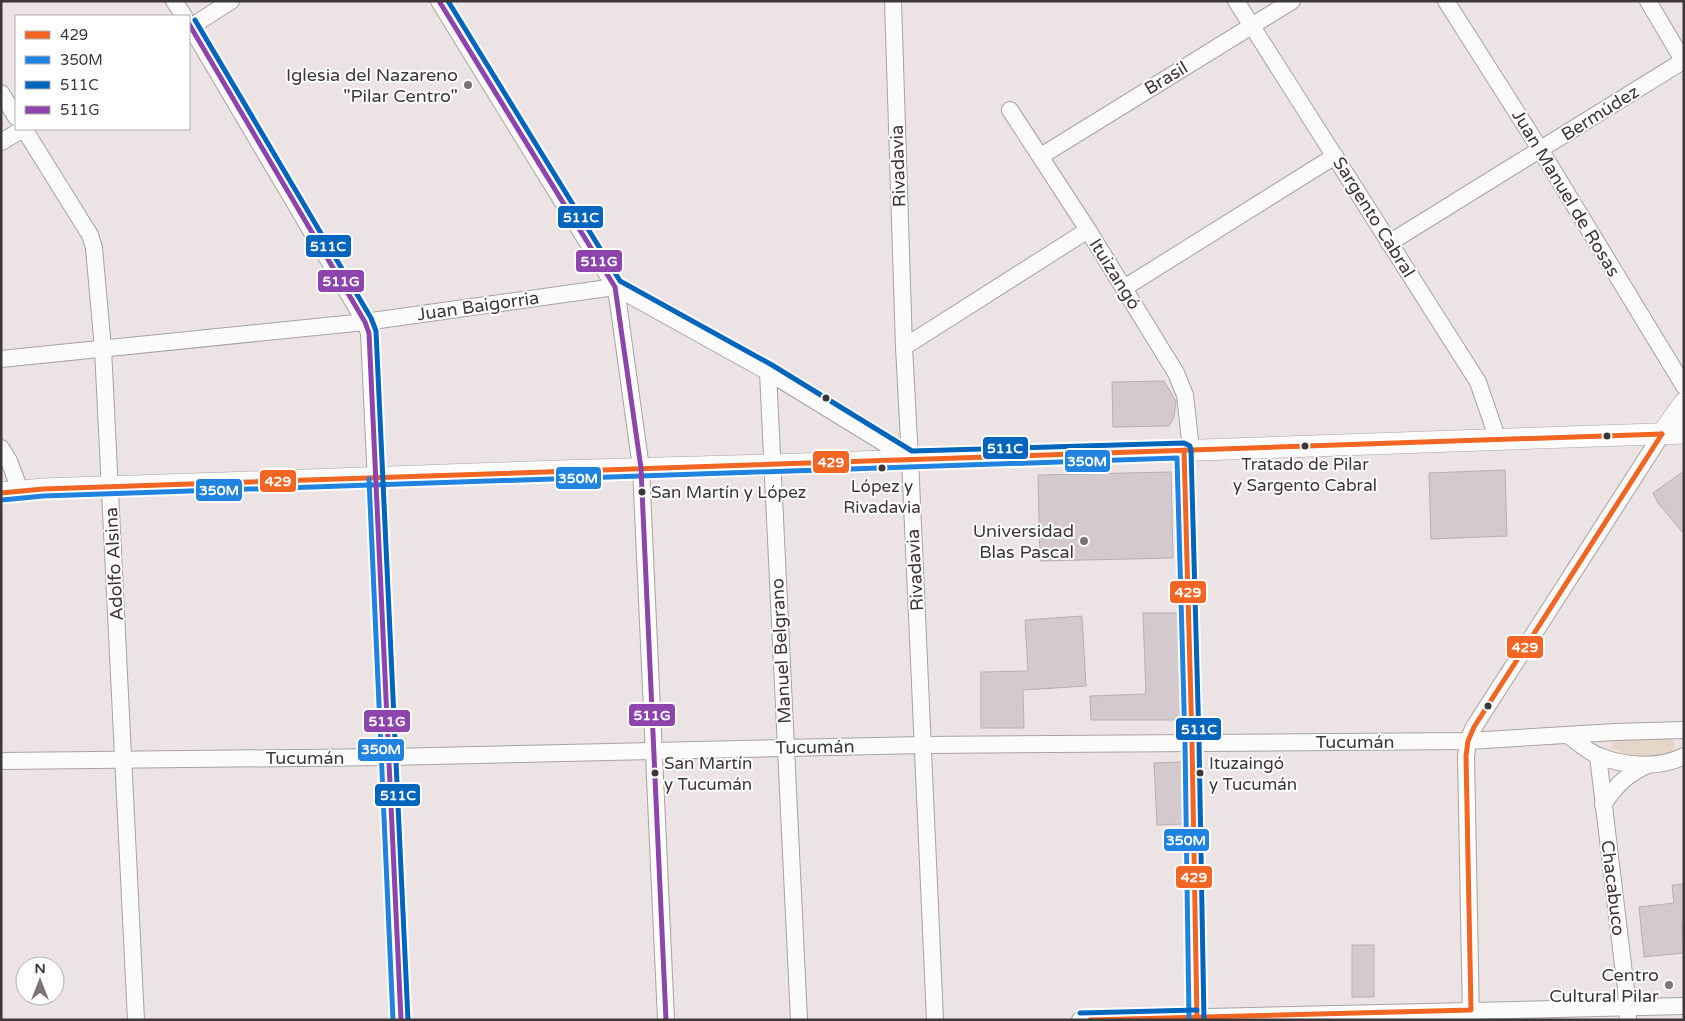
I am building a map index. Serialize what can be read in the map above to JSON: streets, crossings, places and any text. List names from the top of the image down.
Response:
{
  "streets": {
    "street": [
      "Brasil",
      "Bermúdez",
      "Rivadavia",
      "Juan Manuel de Rosas",
      "Sargento Cabral",
      "Ituizangó",
      "Juan Baigorria",
      "Adolfo Alsina",
      "Manuel Belgrano",
      "Tucumán",
      "Chacabuco"
    ]
  },
  "crossings": [
    ["Brasil", "Sargento Cabral"],
    ["Brasil", "Ituizangó"],
    ["Bermúdez", "Juan Manuel de Rosas"],
    ["Bermúdez", "Sargento Cabral"],
    ["Rivadavia", "Tucumán"],
    ["Ituizangó", "Tucumán"],
    ["Juan Baigorria", "Adolfo Alsina"],
    ["Adolfo Alsina", "Tucumán"],
    ["Manuel Belgrano", "Tucumán"]
  ],
  "places": [
    "Iglesia del Nazareno \"Pilar Centro\"",
    "Tratado de Pilar y Sargento Cabral",
    "López y Rivadavia",
    "San Martín y López",
    "Universidad Blas Pascal",
    "San Martín y Tucumán",
    "Ituzaingó y Tucumán",
    "Centro Cultural Pilar"
  ],
  "lines": [
    "transit line 511C",
    "transit line 511G",
    "transit line 429",
    "transit line 350M"
  ],
  "legend": [
    "429",
    "350M",
    "511C",
    "511G"
  ],
  "north": "top"
}
